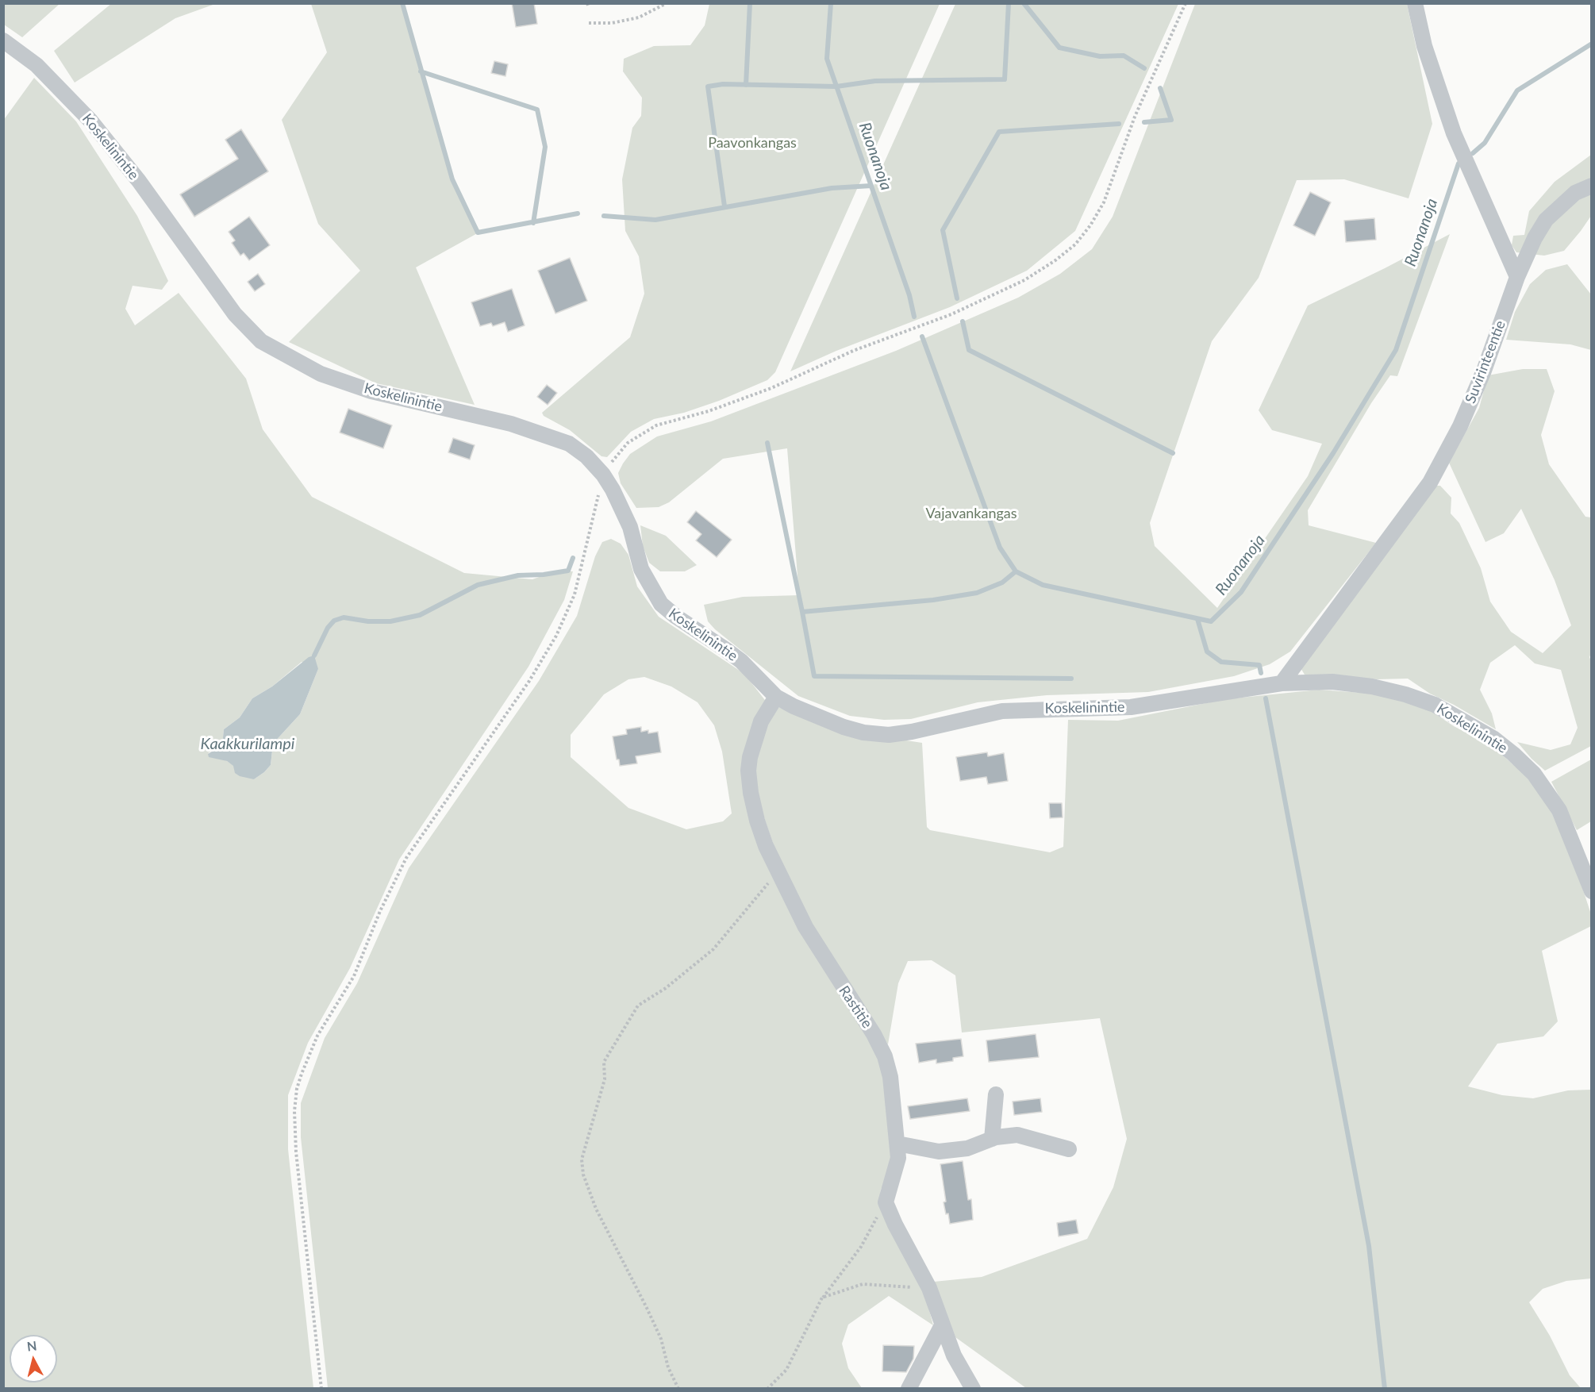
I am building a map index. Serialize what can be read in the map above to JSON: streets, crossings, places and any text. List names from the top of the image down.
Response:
{
  "streets": {
    "street": ["Koskelinintie", "Suvirinteentie", "Rastitie"]
  },
  "crossings": [
    ["Koskelinintie", "Suvirinteentie"],
    ["Koskelinintie", "Rastitie"]
  ],
  "water": ["Ruonanoja", "Kaakkurilampi"],
  "parks": ["Paavonkangas", "Vajavankangas"],
  "north": "top"
}
